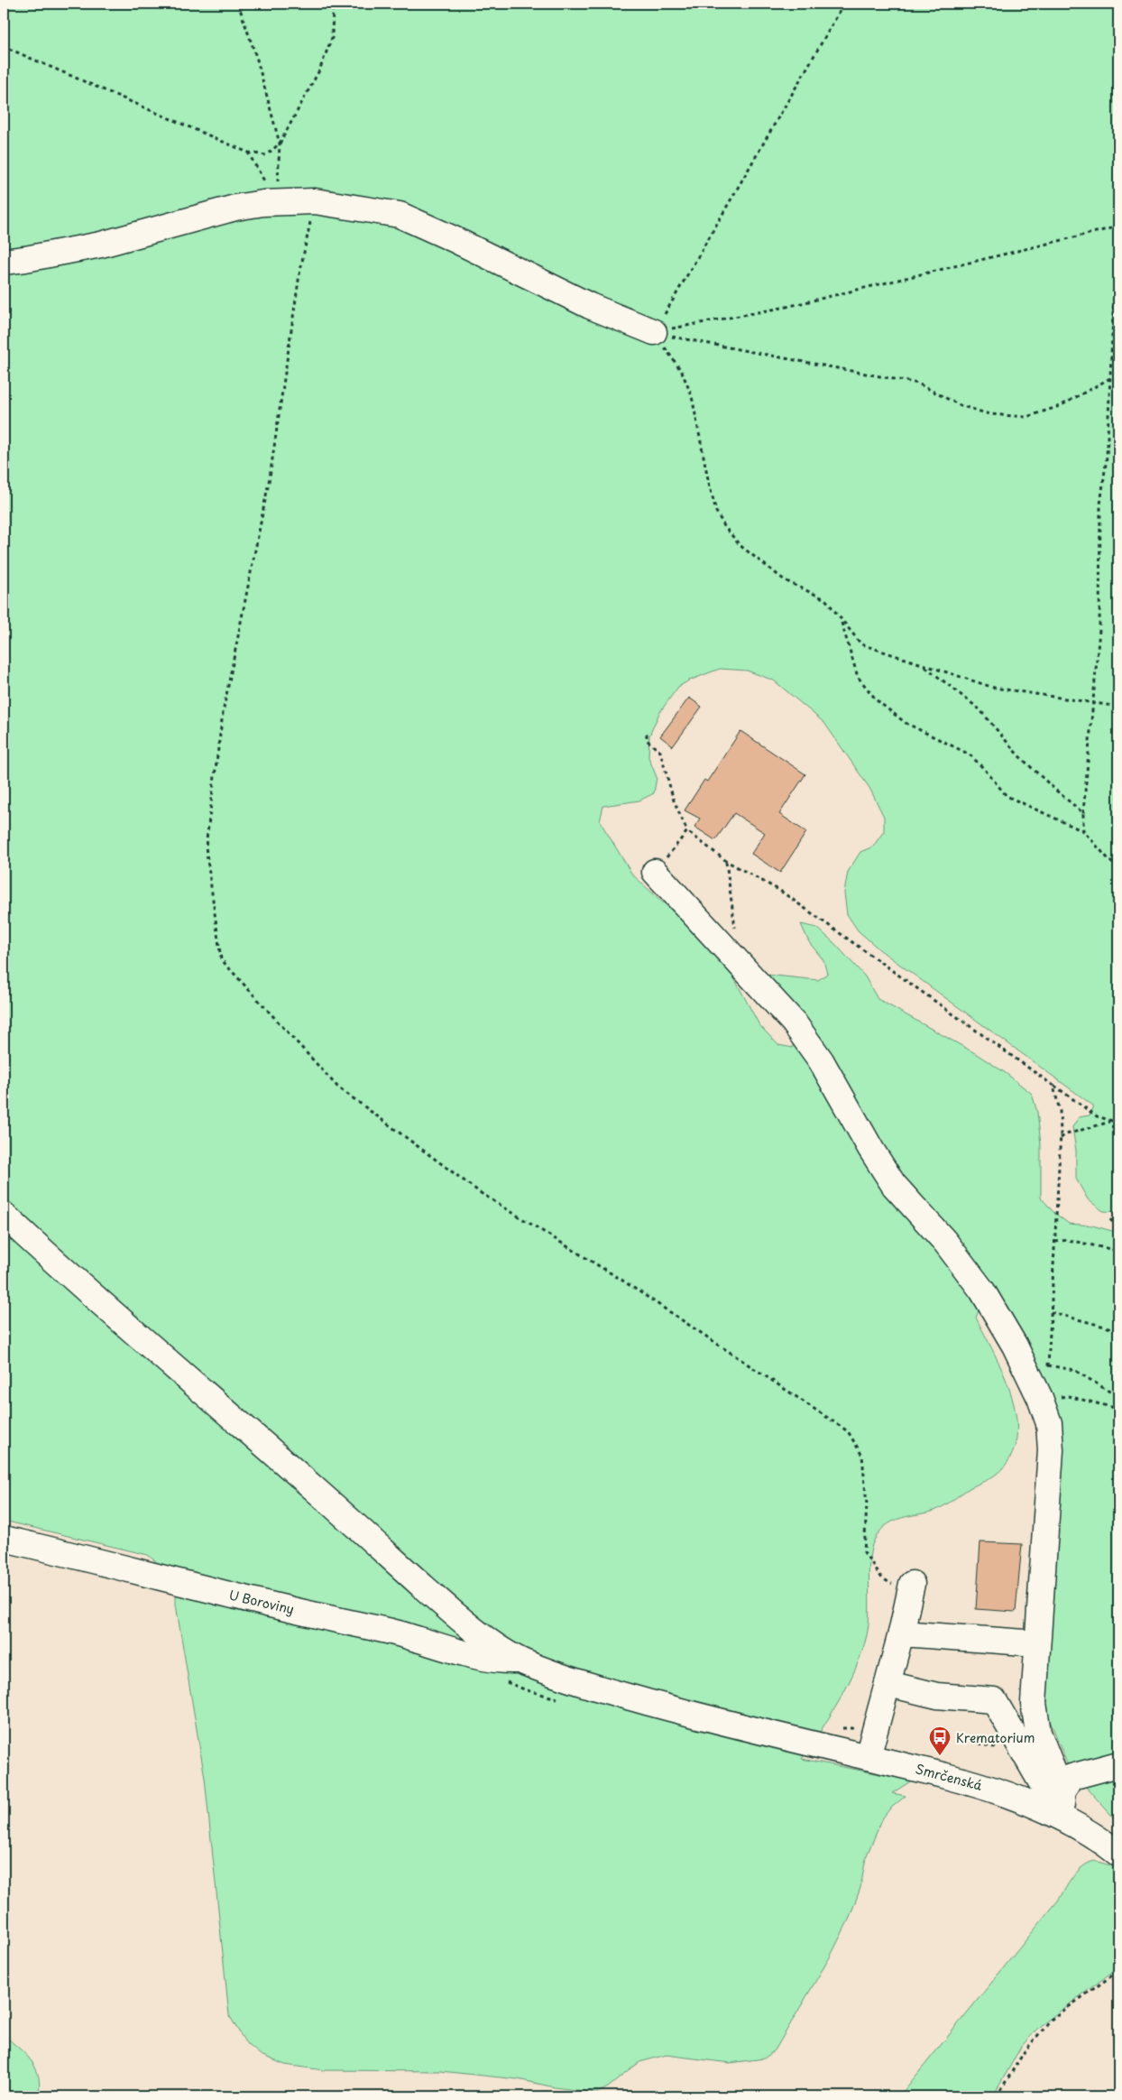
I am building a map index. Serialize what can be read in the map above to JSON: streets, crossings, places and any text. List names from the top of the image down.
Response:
{
  "streets": {
    "street": ["U Boroviny", "Smrčenská"]
  },
  "crossings": [
    ["U Boroviny", "Smrčenská"]
  ],
  "places": {
    "bus stop": ["Krematorium"]
  }
}
